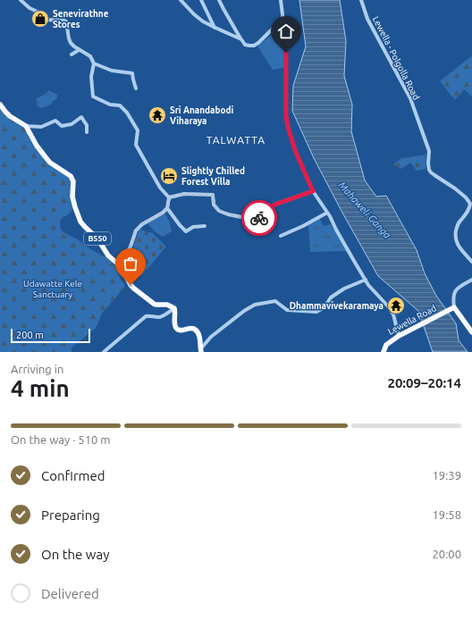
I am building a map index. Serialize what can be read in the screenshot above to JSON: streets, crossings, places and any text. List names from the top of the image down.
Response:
{
  "streets": {
    "main road": ["B550", "Lewella Road"],
    "street": ["Lewella - Polgolla Road"]
  },
  "districts": ["TALWATTA"],
  "water": ["Mahaweli Ganga"],
  "parks": ["Udawatte Kele Sanctuary"],
  "places": {
    "shop": ["Senevirathne Stores"],
    "temple": ["Sri Anandabodi Viharaya", "Dhammavivekaramaya"],
    "hotel": ["Slightly Chilled Forest Villa"]
  },
  "scale_bar": "200 m",
  "page": {
    "scale": "200 m",
    "heading": ["4 min", "Arriving in", "20:09–20:14"],
    "bar": "On the way · 510 m",
    "list": [
      ["Confirmed", "19:39"],
      ["Preparing", "19:58"],
      ["On the way", "20:00"],
      "Delivered"
    ]
  }
}
